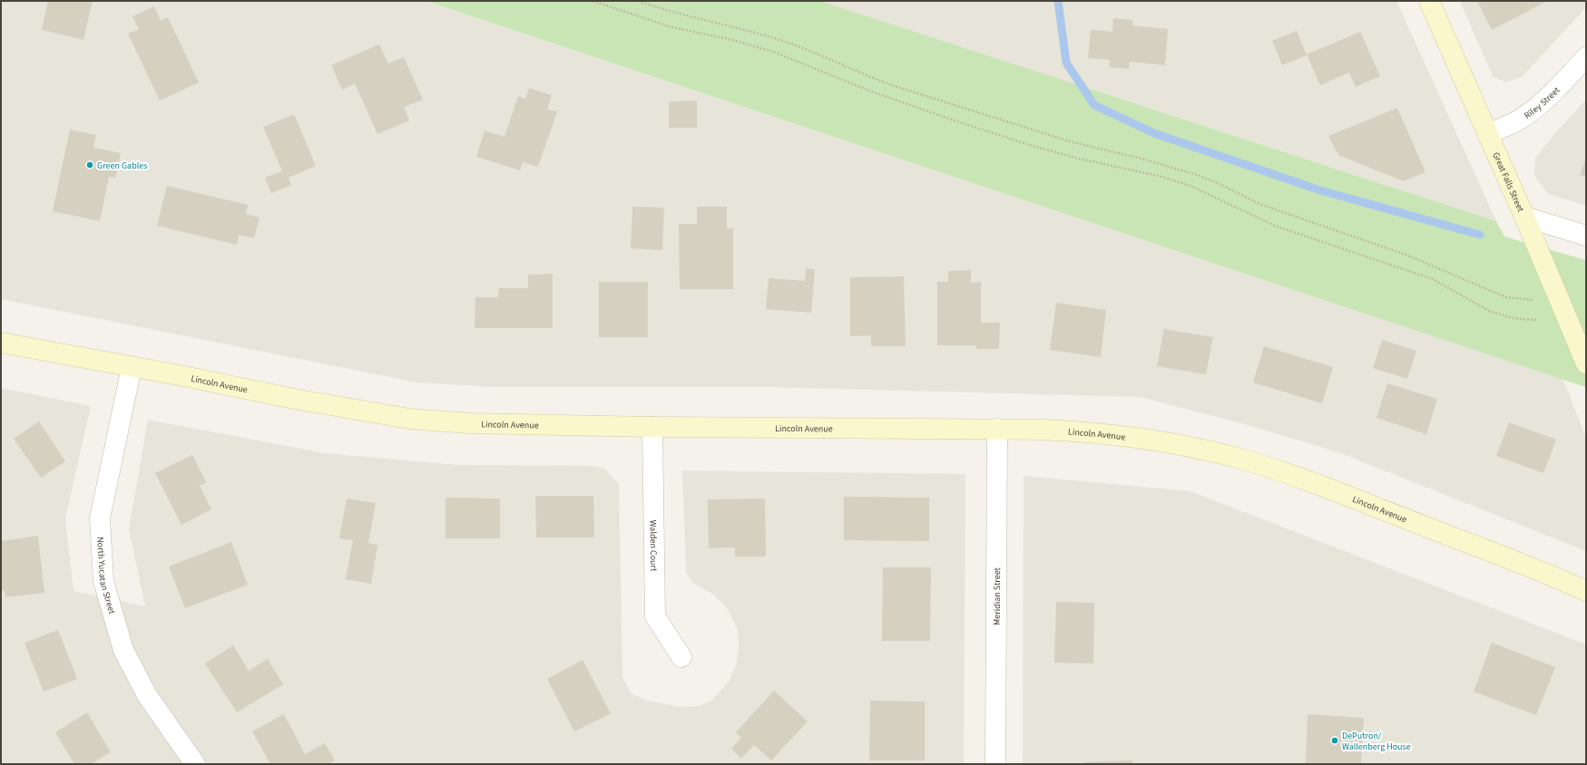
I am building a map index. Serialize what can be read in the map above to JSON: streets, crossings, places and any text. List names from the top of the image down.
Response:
{
  "streets": {
    "street": [
      "Riley Street",
      "Great Falls Street",
      "Lincoln Avenue",
      "Walden Court",
      "North Yucatan Street",
      "Meridian Street"
    ]
  },
  "crossings": [
    ["Riley Street", "Great Falls Street"],
    ["Lincoln Avenue", "Walden Court"],
    ["Lincoln Avenue", "North Yucatan Street"],
    ["Lincoln Avenue", "Meridian Street"]
  ],
  "places": ["Green Gables", "DePutron/ Wallenberg House"]
}
